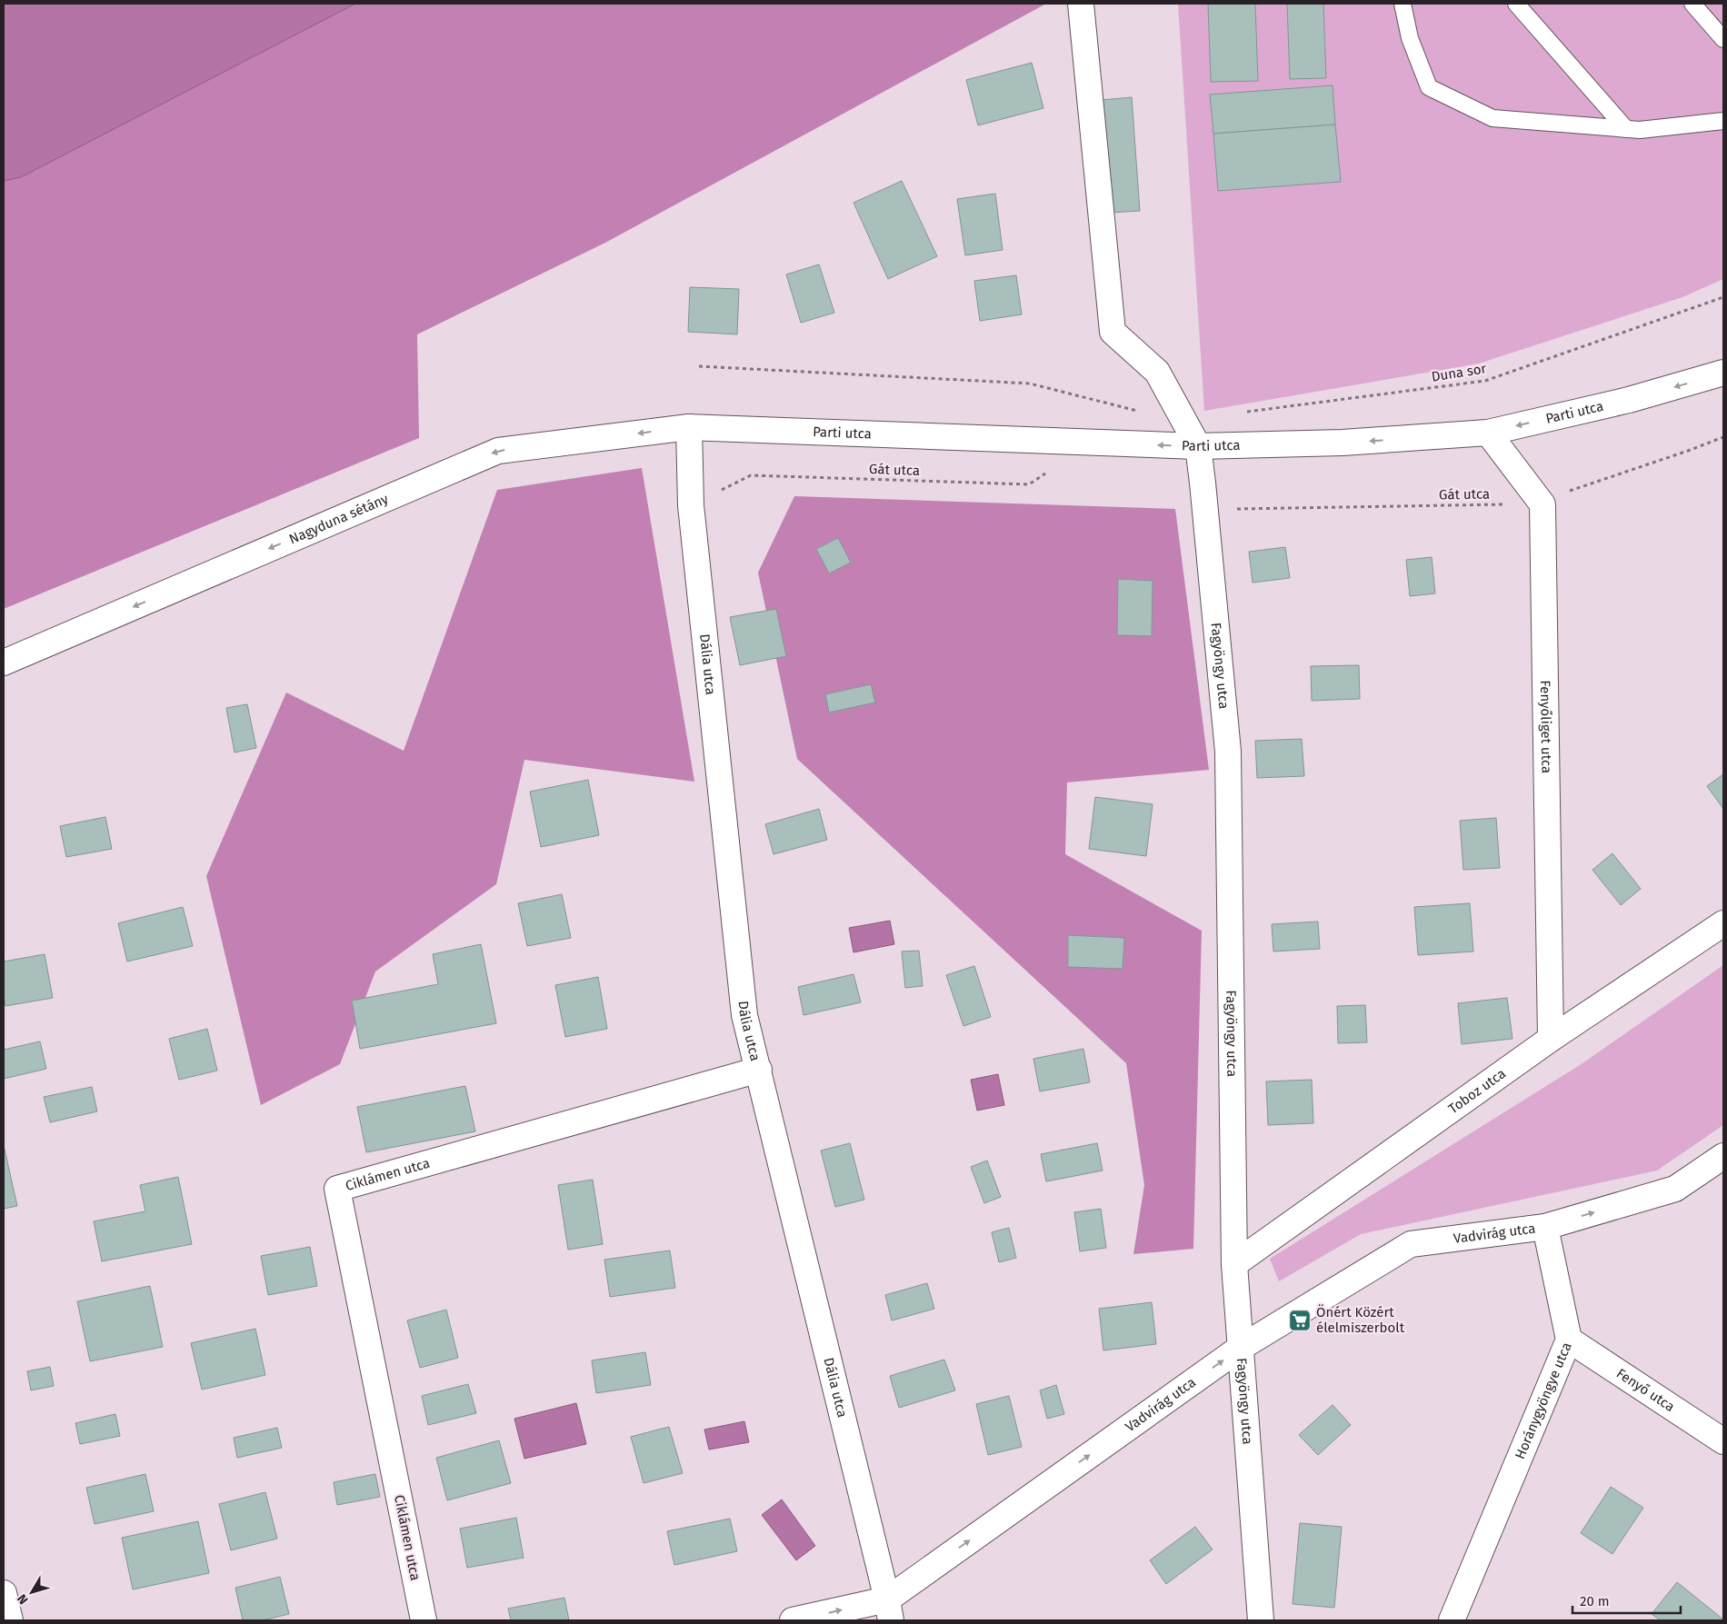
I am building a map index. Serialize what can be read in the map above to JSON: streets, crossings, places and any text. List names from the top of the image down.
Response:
{
  "streets": {
    "street": [
      "Parti utca",
      "Nagyduna sétány",
      "Dália utca",
      "Fagyöngy utca",
      "Fenyőliget utca",
      "Toboz utca",
      "Ciklámen utca",
      "Vadvirág utca",
      "Fenyő utca",
      "Horánygyöngye utca"
    ],
    "path": ["Duna sor", "Gát utca"]
  },
  "crossings": [
    ["Parti utca", "Nagyduna sétány"],
    ["Parti utca", "Dália utca"],
    ["Parti utca", "Fagyöngy utca"],
    ["Gát utca", "Dália utca"],
    ["Gát utca", "Fagyöngy utca"],
    ["Gát utca", "Fenyőliget utca"],
    ["Nagyduna sétány", "Dália utca"],
    ["Dália utca", "Ciklámen utca"],
    ["Dália utca", "Vadvirág utca"],
    ["Fagyöngy utca", "Toboz utca"],
    ["Fagyöngy utca", "Vadvirág utca"],
    ["Fenyőliget utca", "Toboz utca"],
    ["Vadvirág utca", "Horánygyöngye utca"],
    ["Fenyő utca", "Horánygyöngye utca"]
  ],
  "one_way": ["Nagyduna sétány", "Vadvirág utca"],
  "places": {
    "supermarket": ["Önért Közért élelmiszerbolt"]
  },
  "scale_bar": "20 m",
  "north": "bottom left"
}
